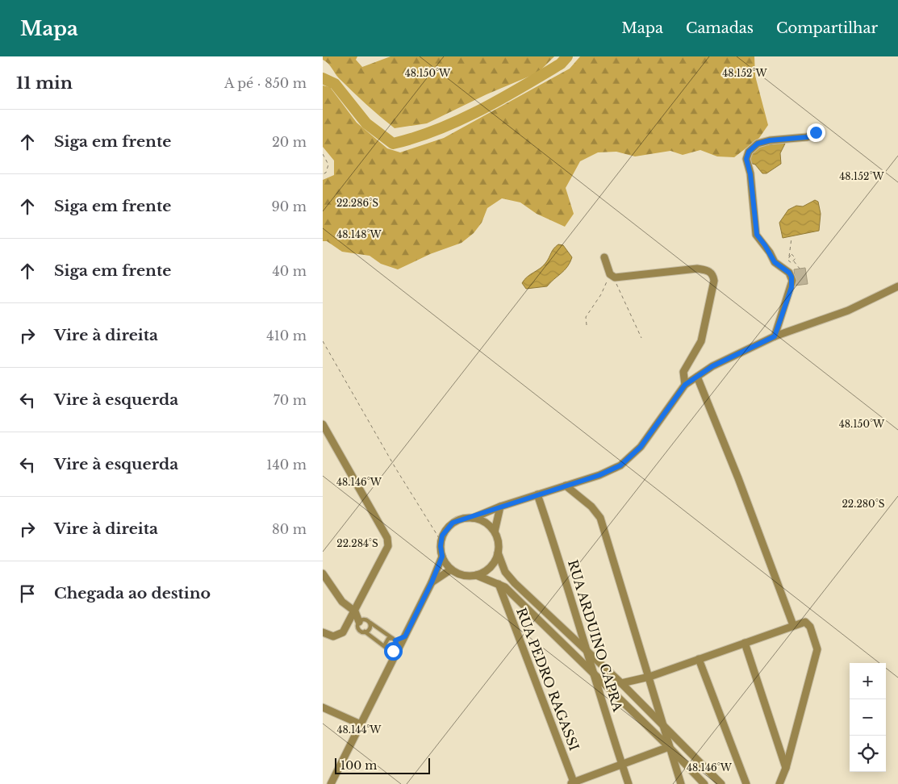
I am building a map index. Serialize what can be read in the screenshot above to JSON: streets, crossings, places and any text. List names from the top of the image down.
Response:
{
  "streets": {
    "street": ["RUA ARDUINO CAPRA", "RUA PEDRO RAGASSI"]
  },
  "scale_bar": "100 m",
  "page": {
    "header": "Mapa",
    "nav": ["Mapa", "Camadas", "Compartilhar"],
    "heading": ["11 min", "A pé · 850 m"],
    "list": [
      ["Siga em frente", "20 m"],
      ["Siga em frente", "90 m"],
      ["Siga em frente", "40 m"],
      ["Vire à direita", "410 m"],
      ["Vire à esquerda", "70 m"],
      ["Vire à esquerda", "140 m"],
      ["Vire à direita", "80 m"],
      "Chegada ao destino"
    ],
    "map_buttons": ["+", "−"],
    "scale": "100 m"
  },
  "coordinates": [
    "48.150°W",
    "48.152°W",
    "22.286°S",
    "48.148°W",
    "48.146°W",
    "22.280°S",
    "22.284°S",
    "48.144°W"
  ]
}
